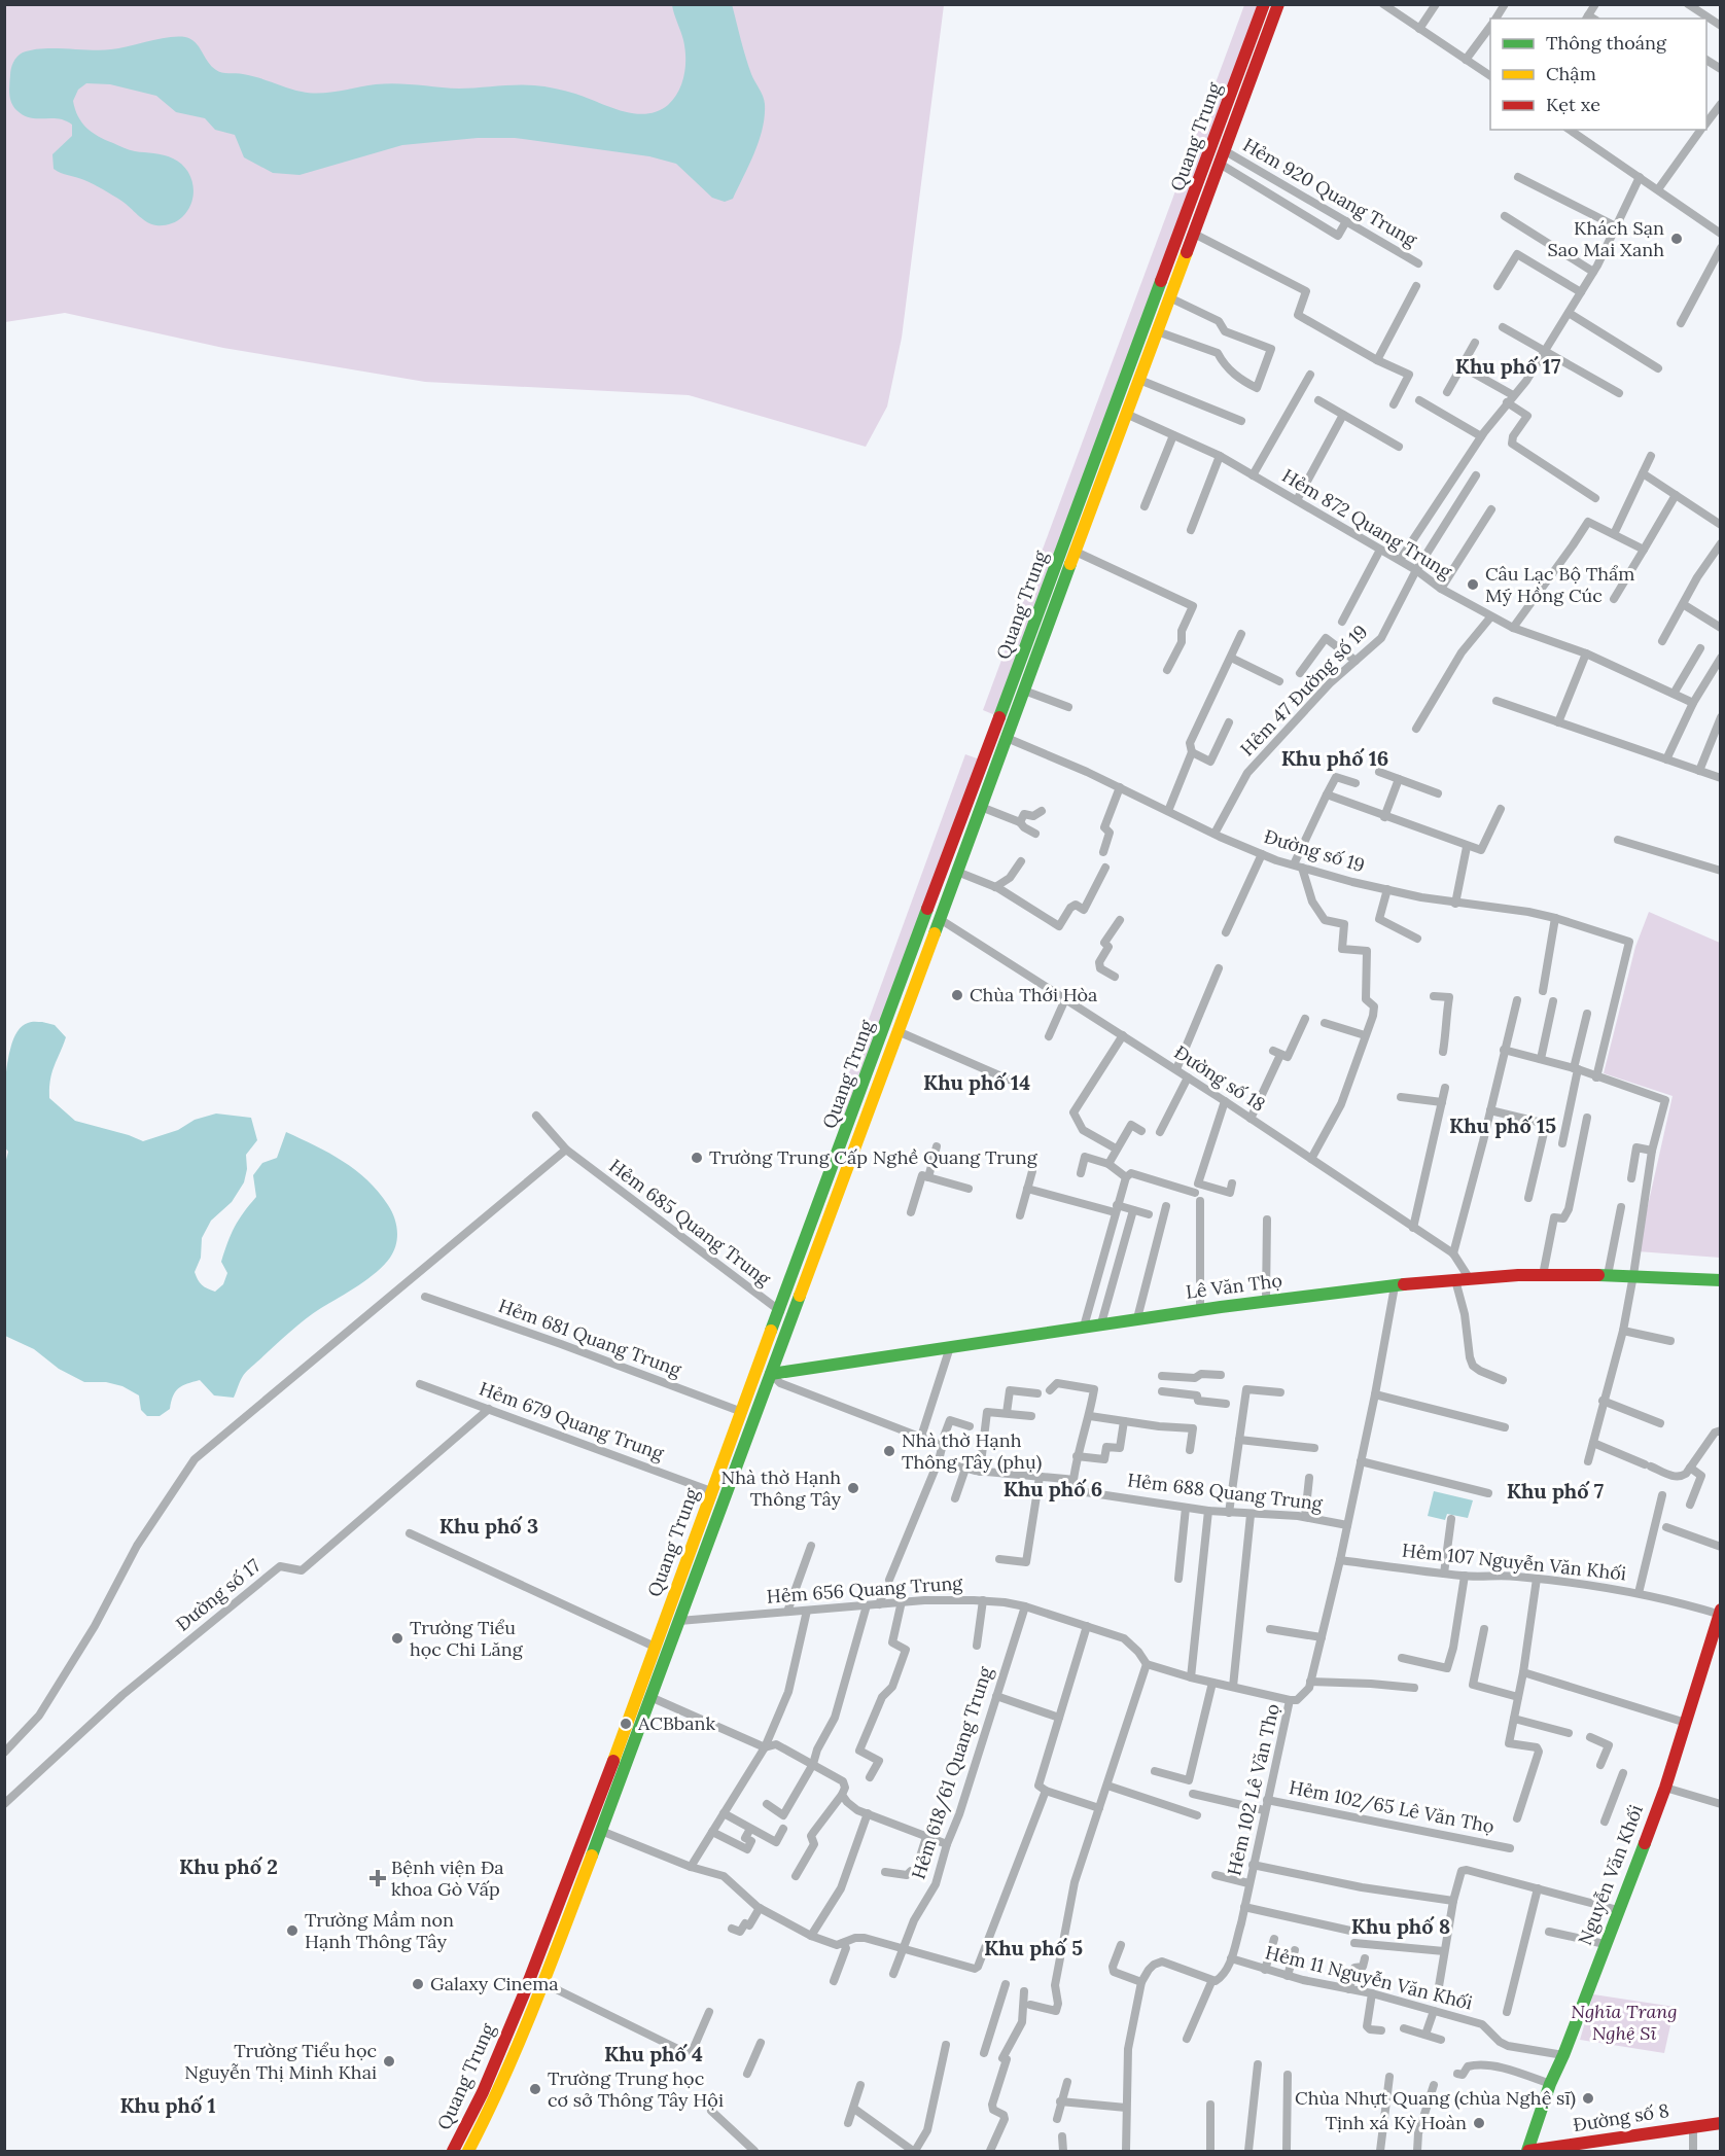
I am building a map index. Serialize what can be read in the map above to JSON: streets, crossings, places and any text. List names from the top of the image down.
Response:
{
  "streets": {
    "main road": [
      "Quang Trung",
      "Lê Văn Thọ",
      "Nguyễn Văn Khối",
      "Đường số 8"
    ],
    "street": [
      "Hẻm 920 Quang Trung",
      "Hẻm 872 Quang Trung",
      "Hẻm 47 Đường số 19",
      "Đường số 19",
      "Đường số 18",
      "Hẻm 685 Quang Trung",
      "Hẻm 681 Quang Trung",
      "Hẻm 679 Quang Trung",
      "Hẻm 688 Quang Trung",
      "Hẻm 107 Nguyễn Văn Khối",
      "Hẻm 656 Quang Trung",
      "Đường số 17",
      "Hẻm 618/61 Quang Trung",
      "Hẻm 102 Lê Văn Thọ",
      "Hẻm 102/65 Lê Văn Thọ",
      "Hẻm 11 Nguyễn Văn Khối"
    ]
  },
  "crossings": [
    ["Quang Trung", "Hẻm 920 Quang Trung"],
    ["Quang Trung", "Hẻm 872 Quang Trung"],
    ["Quang Trung", "Đường số 19"],
    ["Quang Trung", "Đường số 18"],
    ["Quang Trung", "Hẻm 685 Quang Trung"],
    ["Quang Trung", "Lê Văn Thọ"],
    ["Quang Trung", "Hẻm 681 Quang Trung"],
    ["Quang Trung", "Hẻm 679 Quang Trung"],
    ["Quang Trung", "Hẻm 656 Quang Trung"],
    ["Hẻm 872 Quang Trung", "Hẻm 47 Đường số 19"],
    ["Hẻm 47 Đường số 19", "Đường số 19"],
    ["Đường số 18", "Lê Văn Thọ"],
    ["Hẻm 679 Quang Trung", "Đường số 17"],
    ["Hẻm 107 Nguyễn Văn Khối", "Nguyễn Văn Khối"],
    ["Hẻm 656 Quang Trung", "Hẻm 618/61 Quang Trung"],
    ["Hẻm 102 Lê Văn Thọ", "Hẻm 102/65 Lê Văn Thọ"],
    ["Hẻm 102 Lê Văn Thọ", "Hẻm 11 Nguyễn Văn Khối"],
    ["Nguyễn Văn Khối", "Hẻm 11 Nguyễn Văn Khối"],
    ["Nguyễn Văn Khối", "Đường số 8"]
  ],
  "districts": [
    "Khu phố 17",
    "Khu phố 16",
    "Khu phố 14",
    "Khu phố 15",
    "Khu phố 6",
    "Khu phố 7",
    "Khu phố 3",
    "Khu phố 2",
    "Khu phố 8",
    "Khu phố 5",
    "Khu phố 4",
    "Khu phố 1"
  ],
  "parks": ["Nghĩa Trang Nghệ Sĩ"],
  "places": {
    "other": [
      "Khách Sạn Sao Mai Xanh",
      "Câu Lạc Bộ Thẩm Mỹ Hồng Cúc",
      "Chùa Thới Hòa",
      "Trường Trung Cấp Nghề Quang Trung",
      "Nhà thờ Hạnh Thông Tây (phụ)",
      "Nhà thờ Hạnh Thông Tây",
      "Trường Tiểu học Chi Lăng",
      "ACBbank",
      "Trường Mầm non Hạnh Thông Tây",
      "Galaxy Cinema",
      "Trường Tiểu học Nguyễn Thị Minh Khai",
      "Trường Trung học cơ sở Thông Tây Hội",
      "Chùa Nhựt Quang (chùa Nghệ sĩ)",
      "Tịnh xá Kỳ Hoàn"
    ],
    "health": ["Bệnh viện Đa khoa Gò Vấp"]
  },
  "legend": ["Thông thoáng", "Chậm", "Kẹt xe"]
}
